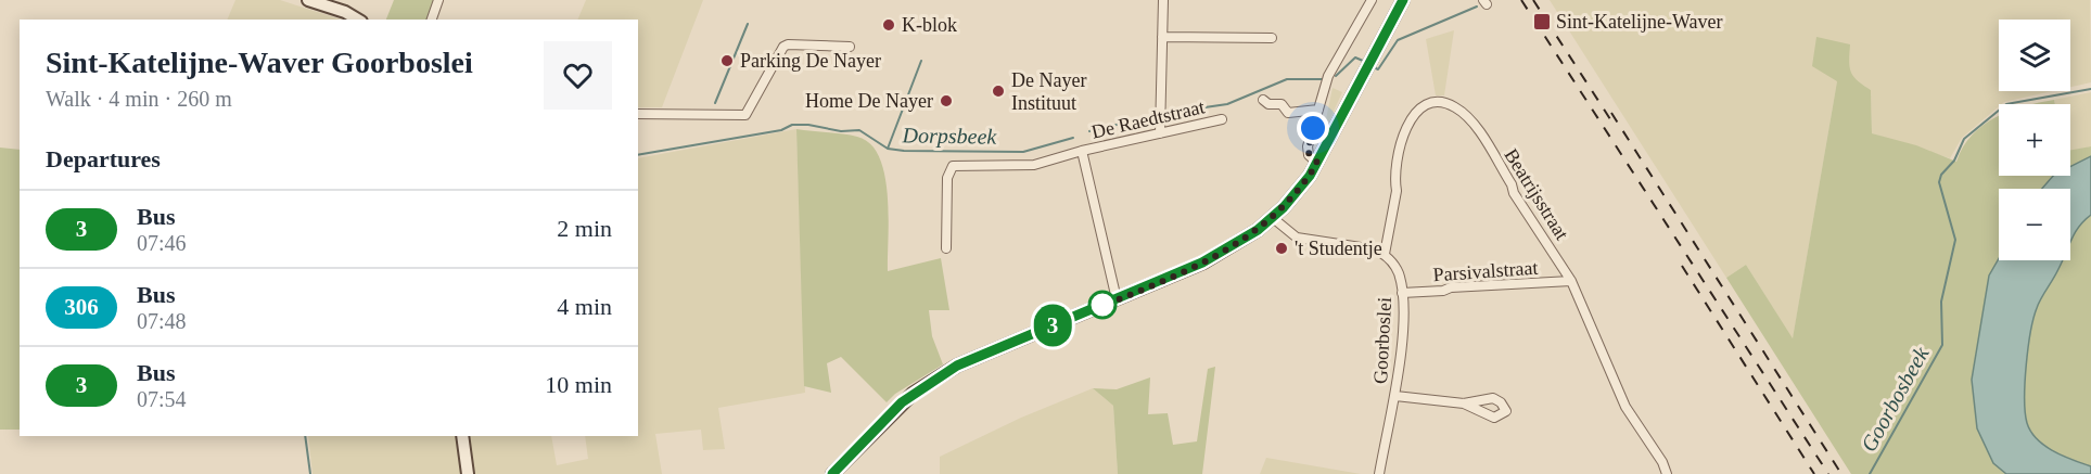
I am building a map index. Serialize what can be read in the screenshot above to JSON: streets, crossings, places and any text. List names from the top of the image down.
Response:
{
  "streets": {
    "street": [
      "De Raedtstraat",
      "Beatrijsstraat",
      "Parsivalstraat",
      "Goorboslei"
    ]
  },
  "crossings": [
    ["Beatrijsstraat", "Parsivalstraat"],
    ["Beatrijsstraat", "Goorboslei"],
    ["Parsivalstraat", "Goorboslei"]
  ],
  "water": ["Dorpsbeek", "Goorbosbeek"],
  "places": {
    "transit": ["Sint-Katelijne-Waver"],
    "other": [
      "K-blok",
      "Parking De Nayer",
      "De Nayer Instituut",
      "Home De Nayer",
      "'t Studentje"
    ]
  },
  "lines": ["bus line 3"],
  "page": {
    "on_map": "3",
    "map_buttons": ["+", "−"],
    "heading": [
      ["Sint-Katelijne-Waver Goorboslei", "Walk · 4 min · 260 m"],
      "Departures"
    ],
    "list": [
      {
        "mark": "3",
        "name": "Bus",
        "note": "07:46",
        "value": "2 min"
      },
      {
        "mark": "306",
        "name": "Bus",
        "note": "07:48",
        "value": "4 min"
      },
      {
        "mark": "3",
        "name": "Bus",
        "note": "07:54",
        "value": "10 min"
      }
    ]
  }
}
